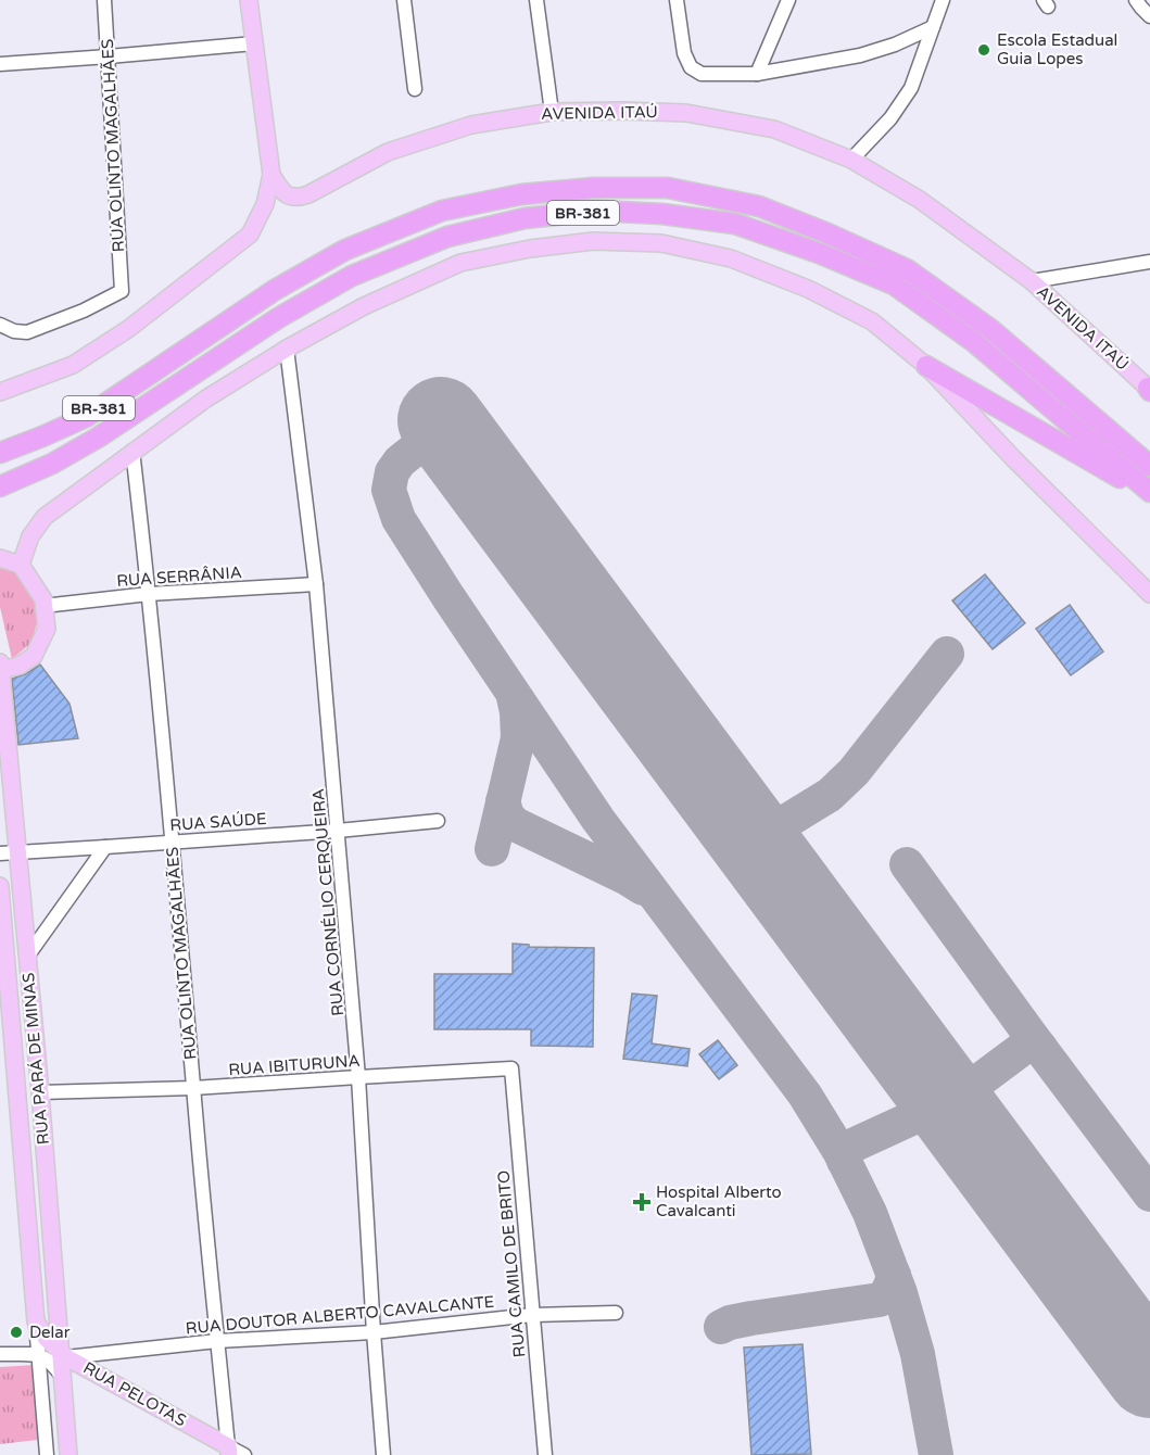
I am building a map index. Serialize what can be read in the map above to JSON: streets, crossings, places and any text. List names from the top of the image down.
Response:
{
  "streets": {
    "highway": ["BR-381"],
    "main road": ["AVENIDA ITAÚ", "RUA PARÁ DE MINAS", "RUA PELOTAS"],
    "street": [
      "RUA OLINTO MAGALHÃES",
      "RUA SERRÂNIA",
      "RUA SAÚDE",
      "RUA CORNÉLIO CERQUEIRA",
      "RUA IBITURUNA",
      "RUA CAMILO DE BRITO",
      "RUA DOUTOR ALBERTO CAVALCANTE"
    ]
  },
  "crossings": [
    ["RUA OLINTO MAGALHÃES", "RUA SERRÂNIA"],
    ["RUA OLINTO MAGALHÃES", "RUA SAÚDE"],
    ["RUA OLINTO MAGALHÃES", "RUA IBITURUNA"],
    ["RUA OLINTO MAGALHÃES", "RUA DOUTOR ALBERTO CAVALCANTE"],
    ["RUA OLINTO MAGALHÃES", "RUA PELOTAS"],
    ["RUA SERRÂNIA", "RUA CORNÉLIO CERQUEIRA"],
    ["RUA SAÚDE", "RUA CORNÉLIO CERQUEIRA"],
    ["RUA SAÚDE", "RUA PARÁ DE MINAS"],
    ["RUA CORNÉLIO CERQUEIRA", "RUA IBITURUNA"],
    ["RUA CORNÉLIO CERQUEIRA", "RUA DOUTOR ALBERTO CAVALCANTE"],
    ["RUA PARÁ DE MINAS", "RUA IBITURUNA"],
    ["RUA PARÁ DE MINAS", "RUA DOUTOR ALBERTO CAVALCANTE"],
    ["RUA PARÁ DE MINAS", "RUA PELOTAS"],
    ["RUA IBITURUNA", "RUA CAMILO DE BRITO"],
    ["RUA CAMILO DE BRITO", "RUA DOUTOR ALBERTO CAVALCANTE"],
    ["RUA DOUTOR ALBERTO CAVALCANTE", "RUA PELOTAS"]
  ],
  "places": {
    "other": ["Escola Estadual Guia Lopes", "Delar"],
    "health": ["Hospital Alberto Cavalcanti"]
  }
}
